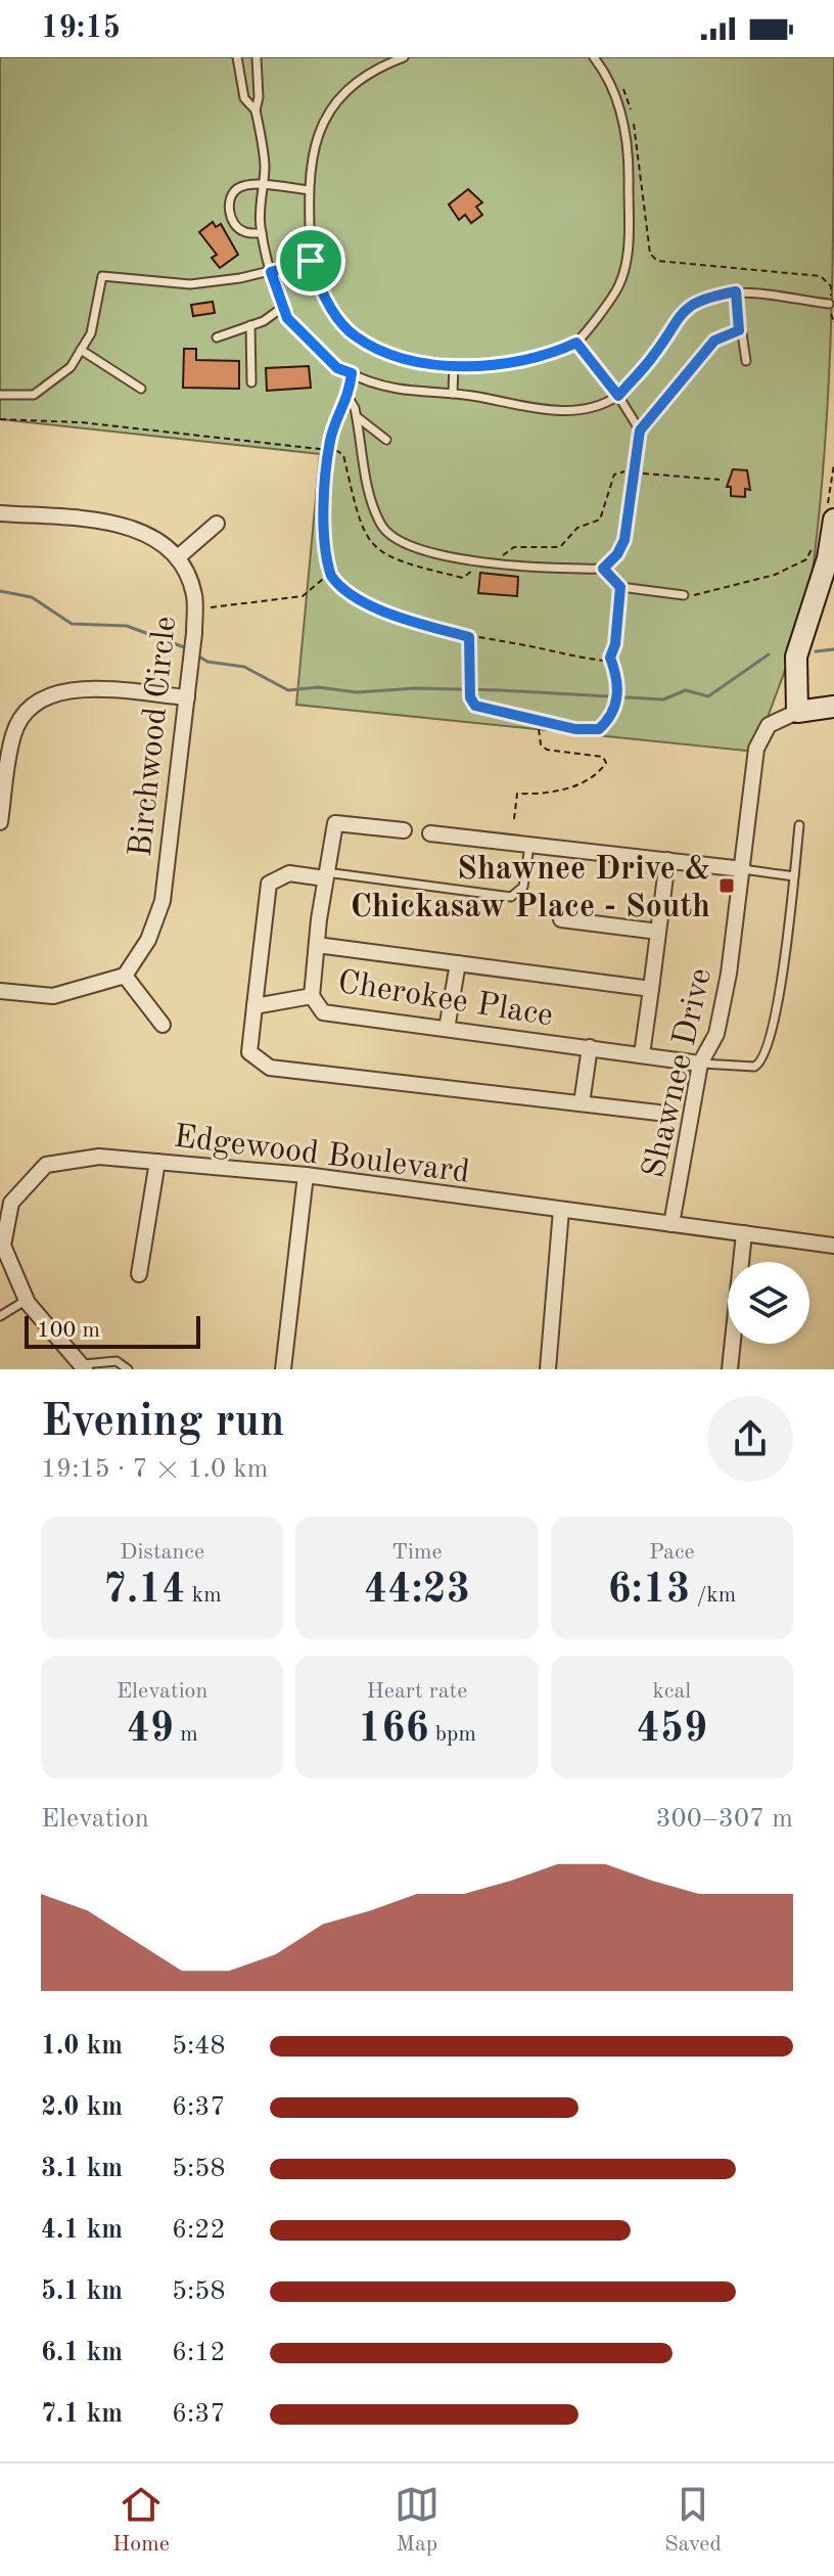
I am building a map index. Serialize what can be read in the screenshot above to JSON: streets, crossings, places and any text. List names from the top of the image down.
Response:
{
  "streets": {
    "street": [
      "Birchwood Circle",
      "Cherokee Place",
      "Shawnee Drive",
      "Edgewood Boulevard"
    ]
  },
  "crossings": [
    ["Cherokee Place", "Shawnee Drive"],
    ["Shawnee Drive", "Edgewood Boulevard"]
  ],
  "places": {
    "transit": ["Shawnee Drive & Chickasaw Place - South"]
  },
  "scale_bar": "100 m",
  "page": {
    "status": "19:15",
    "scale": "100 m",
    "heading": ["Evening run", "19:15 · 7 × 1.0 km"],
    "stats": [
      ["Distance", "7.14 km"],
      ["Time", "44:23"],
      ["Pace", "6:13 /km"],
      ["Elevation", "49 m"],
      ["Heart rate", "166 bpm"],
      ["kcal", "459"]
    ],
    "chart": ["Elevation", "300–307 m"],
    "list": [
      {
        "name": "1.0 km",
        "note": "5:48"
      },
      {
        "name": "2.0 km",
        "note": "6:37"
      },
      {
        "name": "3.1 km",
        "note": "5:58"
      },
      {
        "name": "4.1 km",
        "note": "6:22"
      },
      {
        "name": "5.1 km",
        "note": "5:58"
      },
      {
        "name": "6.1 km",
        "note": "6:12"
      },
      {
        "name": "7.1 km",
        "note": "6:37"
      }
    ],
    "tabs": ["Home", "Map", "Saved"]
  }
}
